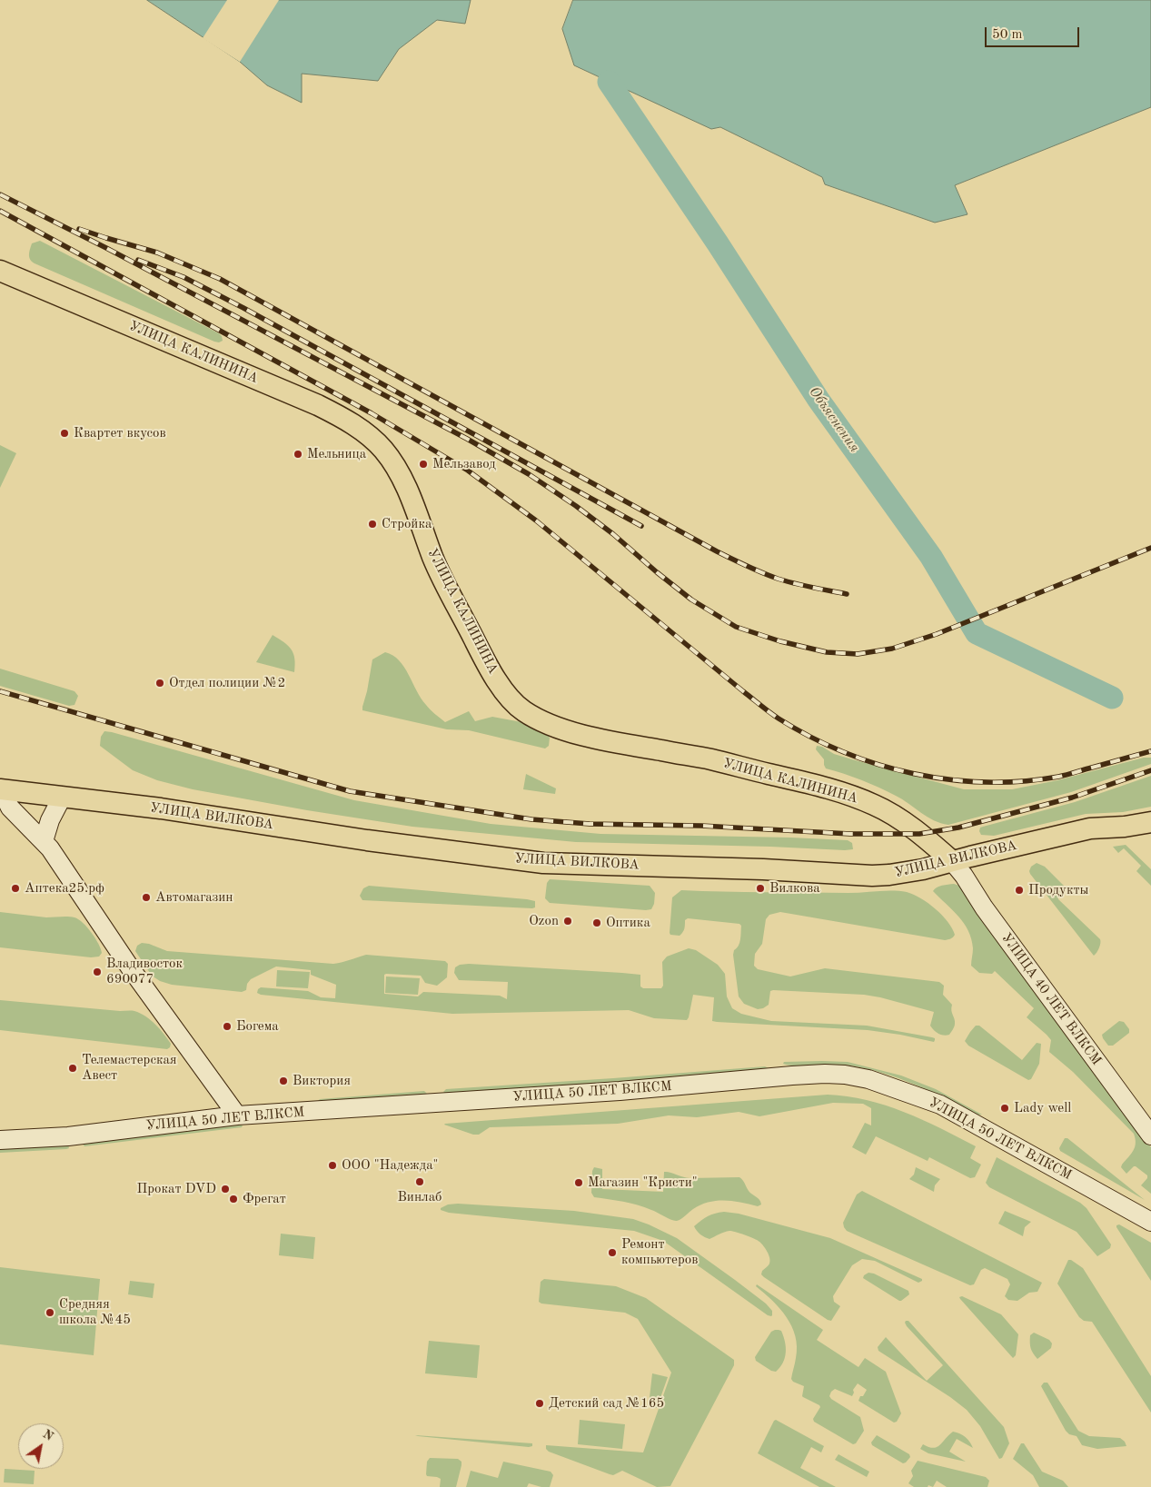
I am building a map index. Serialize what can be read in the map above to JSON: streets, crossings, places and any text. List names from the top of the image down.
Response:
{
  "streets": {
    "main road": [
      "УЛИЦА КАЛИНИНА",
      "УЛИЦА ВИЛКОВА",
      "УЛИЦА 40 ЛЕТ ВЛКСМ",
      "УЛИЦА 50 ЛЕТ ВЛКСМ"
    ]
  },
  "crossings": [
    ["УЛИЦА КАЛИНИНА", "УЛИЦА ВИЛКОВА"],
    ["УЛИЦА КАЛИНИНА", "УЛИЦА 40 ЛЕТ ВЛКСМ"],
    ["УЛИЦА ВИЛКОВА", "УЛИЦА 40 ЛЕТ ВЛКСМ"]
  ],
  "water": ["Объяснения"],
  "places": [
    "Квартет вкусов",
    "Мельница",
    "Мельзавод",
    "Стройка",
    "Отдел полиции №2",
    "Аптека25.рф",
    "Вилкова",
    "Продукты",
    "Автомагазин",
    "Ozon",
    "Оптика",
    "Владивосток 690077",
    "Богема",
    "Телемастерская Авест",
    "Виктория",
    "Lady well",
    "ООО \"Надежда\"",
    "Винлаб",
    "Магазин \"Кристи\"",
    "Прокат DVD",
    "Фрегат",
    "Ремонт компьютеров",
    "Средняя школа №45",
    "Детский сад №165"
  ],
  "scale_bar": "50 m",
  "north": "top right"
}
